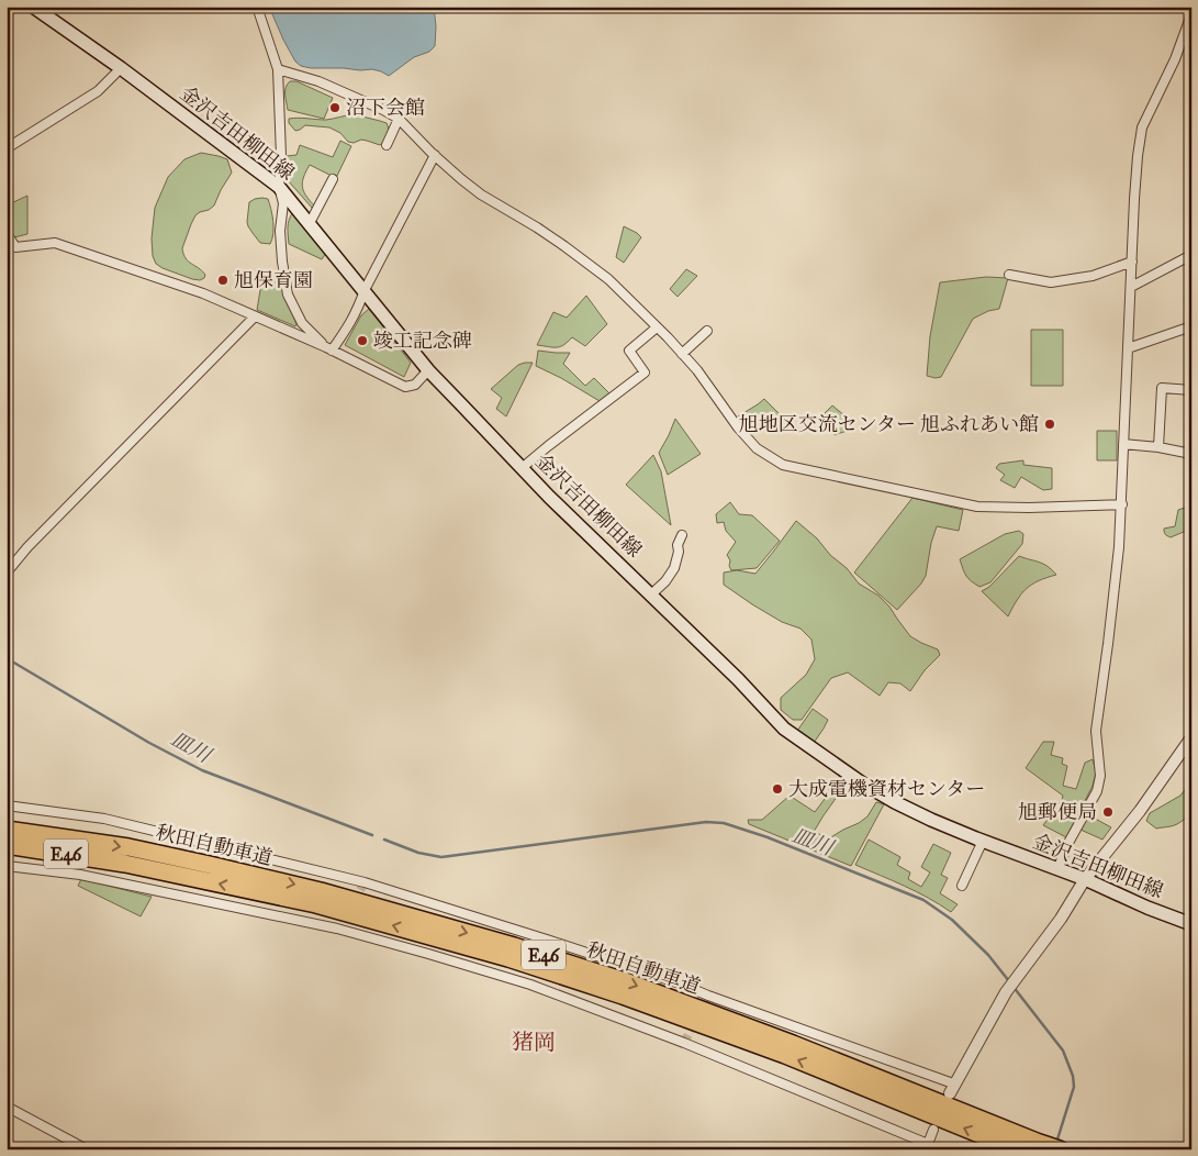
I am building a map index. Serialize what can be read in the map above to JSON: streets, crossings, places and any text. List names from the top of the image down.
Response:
{
  "streets": {
    "highway": ["秋田自動車道", "E46"],
    "main road": ["金沢吉田柳田線"]
  },
  "districts": ["猪岡"],
  "water": ["皿川"],
  "places": [
    "沼下会館",
    "旭保育園",
    "竣工記念碑",
    "旭地区交流センター 旭ふれあい館",
    "大成電機資材センター",
    "旭郵便局"
  ]
}
